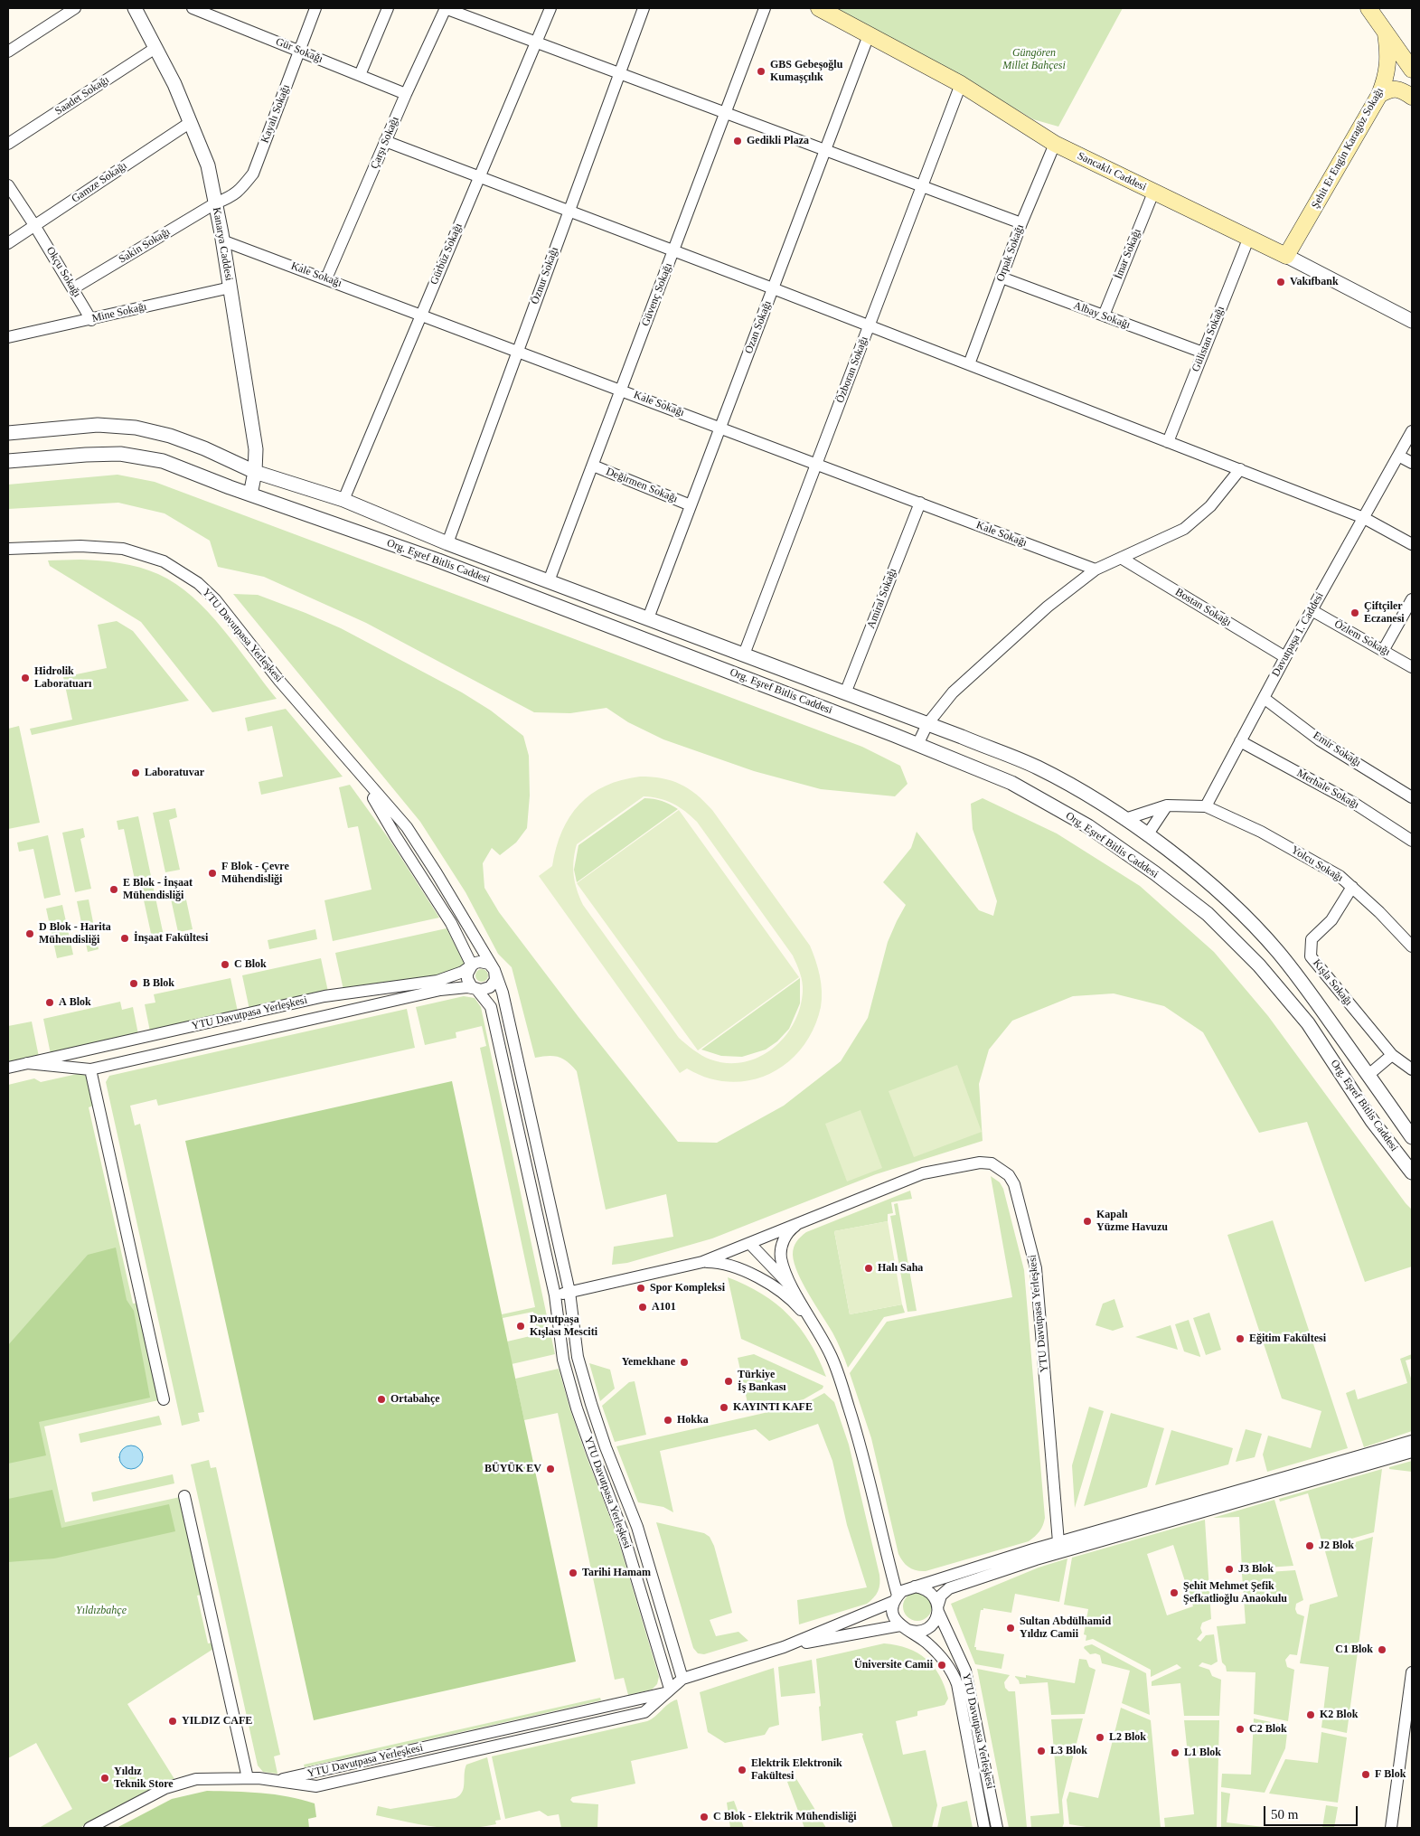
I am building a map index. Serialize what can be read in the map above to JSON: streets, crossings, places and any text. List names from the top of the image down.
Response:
{
  "streets": {
    "main road": ["Şehit Er Engin Karagöz Sokağı", "Sancaklı Caddesi"],
    "street": [
      "Gür Sokağı",
      "Saadet Sokağı",
      "Kayalı Sokağı",
      "Çarşı Sokağı",
      "Gamze Sokağı",
      "Kanarya Caddesi",
      "Sakin Sokağı",
      "Orpak Sokağı",
      "Gürbüz Sokağı",
      "İmar Sokağı",
      "Okçu Sokağı",
      "Kale Sokağı",
      "Öznur Sokağı",
      "Güvenç Sokağı",
      "Mine Sokağı",
      "Albay Sokağı",
      "Ozan Sokağı",
      "Gülistan Sokağı",
      "Özboran Sokağı",
      "Değirmen Sokağı",
      "Org. Eşref Bitlis Caddesi",
      "Amiral Sokağı",
      "Bostan Sokağı",
      "Davutpaşa 1. Caddesi",
      "YTU Davutpasa Yerleşkesi",
      "Özlem Sokağı",
      "Emir Sokağı",
      "Merhale Sokağı",
      "Yolcu Sokağı",
      "Kışla Sokağı"
    ]
  },
  "crossings": [
    ["Gür Sokağı", "Kayalı Sokağı"],
    ["Gür Sokağı", "Çarşı Sokağı"],
    ["Saadet Sokağı", "Kanarya Caddesi"],
    ["Kayalı Sokağı", "Kanarya Caddesi"],
    ["Kayalı Sokağı", "Sakin Sokağı"],
    ["Çarşı Sokağı", "Kale Sokağı"],
    ["Şehit Er Engin Karagöz Sokağı", "Sancaklı Caddesi"],
    ["Sancaklı Caddesi", "Orpak Sokağı"],
    ["Sancaklı Caddesi", "İmar Sokağı"],
    ["Sancaklı Caddesi", "Ozan Sokağı"],
    ["Sancaklı Caddesi", "Gülistan Sokağı"],
    ["Sancaklı Caddesi", "Özboran Sokağı"],
    ["Gamze Sokağı", "Kanarya Caddesi"],
    ["Gamze Sokağı", "Okçu Sokağı"],
    ["Kanarya Caddesi", "Sakin Sokağı"],
    ["Kanarya Caddesi", "Kale Sokağı"],
    ["Kanarya Caddesi", "Mine Sokağı"],
    ["Kanarya Caddesi", "Org. Eşref Bitlis Caddesi"],
    ["Sakin Sokağı", "Okçu Sokağı"],
    ["Orpak Sokağı", "Albay Sokağı"],
    ["Gürbüz Sokağı", "Kale Sokağı"],
    ["Gürbüz Sokağı", "Org. Eşref Bitlis Caddesi"],
    ["İmar Sokağı", "Albay Sokağı"],
    ["Okçu Sokağı", "Mine Sokağı"],
    ["Kale Sokağı", "Öznur Sokağı"],
    ["Kale Sokağı", "Güvenç Sokağı"],
    ["Kale Sokağı", "Ozan Sokağı"],
    ["Kale Sokağı", "Özboran Sokağı"],
    ["Kale Sokağı", "Amiral Sokağı"],
    ["Öznur Sokağı", "Org. Eşref Bitlis Caddesi"],
    ["Güvenç Sokağı", "Değirmen Sokağı"],
    ["Güvenç Sokağı", "Org. Eşref Bitlis Caddesi"],
    ["Albay Sokağı", "Gülistan Sokağı"],
    ["Ozan Sokağı", "Değirmen Sokağı"],
    ["Ozan Sokağı", "Org. Eşref Bitlis Caddesi"],
    ["Özboran Sokağı", "Org. Eşref Bitlis Caddesi"],
    ["Org. Eşref Bitlis Caddesi", "Amiral Sokağı"],
    ["Bostan Sokağı", "Davutpaşa 1. Caddesi"],
    ["Davutpaşa 1. Caddesi", "Özlem Sokağı"],
    ["Davutpaşa 1. Caddesi", "Emir Sokağı"],
    ["Davutpaşa 1. Caddesi", "Merhale Sokağı"],
    ["Davutpaşa 1. Caddesi", "Yolcu Sokağı"],
    ["Yolcu Sokağı", "Kışla Sokağı"]
  ],
  "parks": ["Güngören Millet Bahçesi", "Yıldızbahçe"],
  "places": [
    "GBS Gebeşoğlu Kumaşçılık",
    "Gedikli Plaza",
    "Vakıfbank",
    "Çiftçiler Eczanesi",
    "Hidrolik Laboratuarı",
    "Laboratuvar",
    "F Blok - Çevre Mühendisliği",
    "E Blok - İnşaat Mühendisliği",
    "D Blok - Harita Mühendisliği",
    "İnşaat Fakültesi",
    "C Blok",
    "B Blok",
    "A Blok",
    "Kapalı Yüzme Havuzu",
    "Halı Saha",
    "Spor Kompleksi",
    "A101",
    "Davutpaşa Kışlası Mesciti",
    "Eğitim Fakültesi",
    "Yemekhane",
    "Türkiye İş Bankası",
    "Ortabahçe",
    "KAYINTI KAFE",
    "Hokka",
    "BÜYÜK EV",
    "J2 Blok",
    "J3 Blok",
    "Tarihi Hamam",
    "Şehit Mehmet Şefik Şefkatlioğlu Anaokulu",
    "Sultan Abdülhamid Yıldız Camii",
    "C1 Blok",
    "Üniversite Camii",
    "K2 Blok",
    "YILDIZ CAFE",
    "C2 Blok",
    "L2 Blok",
    "L3 Blok",
    "L1 Blok",
    "Elektrik Elektronik Fakültesi",
    "F Blok",
    "Yıldız Teknik Store",
    "C Blok - Elektrik Mühendisliği"
  ],
  "scale_bar": "50 m"
}
